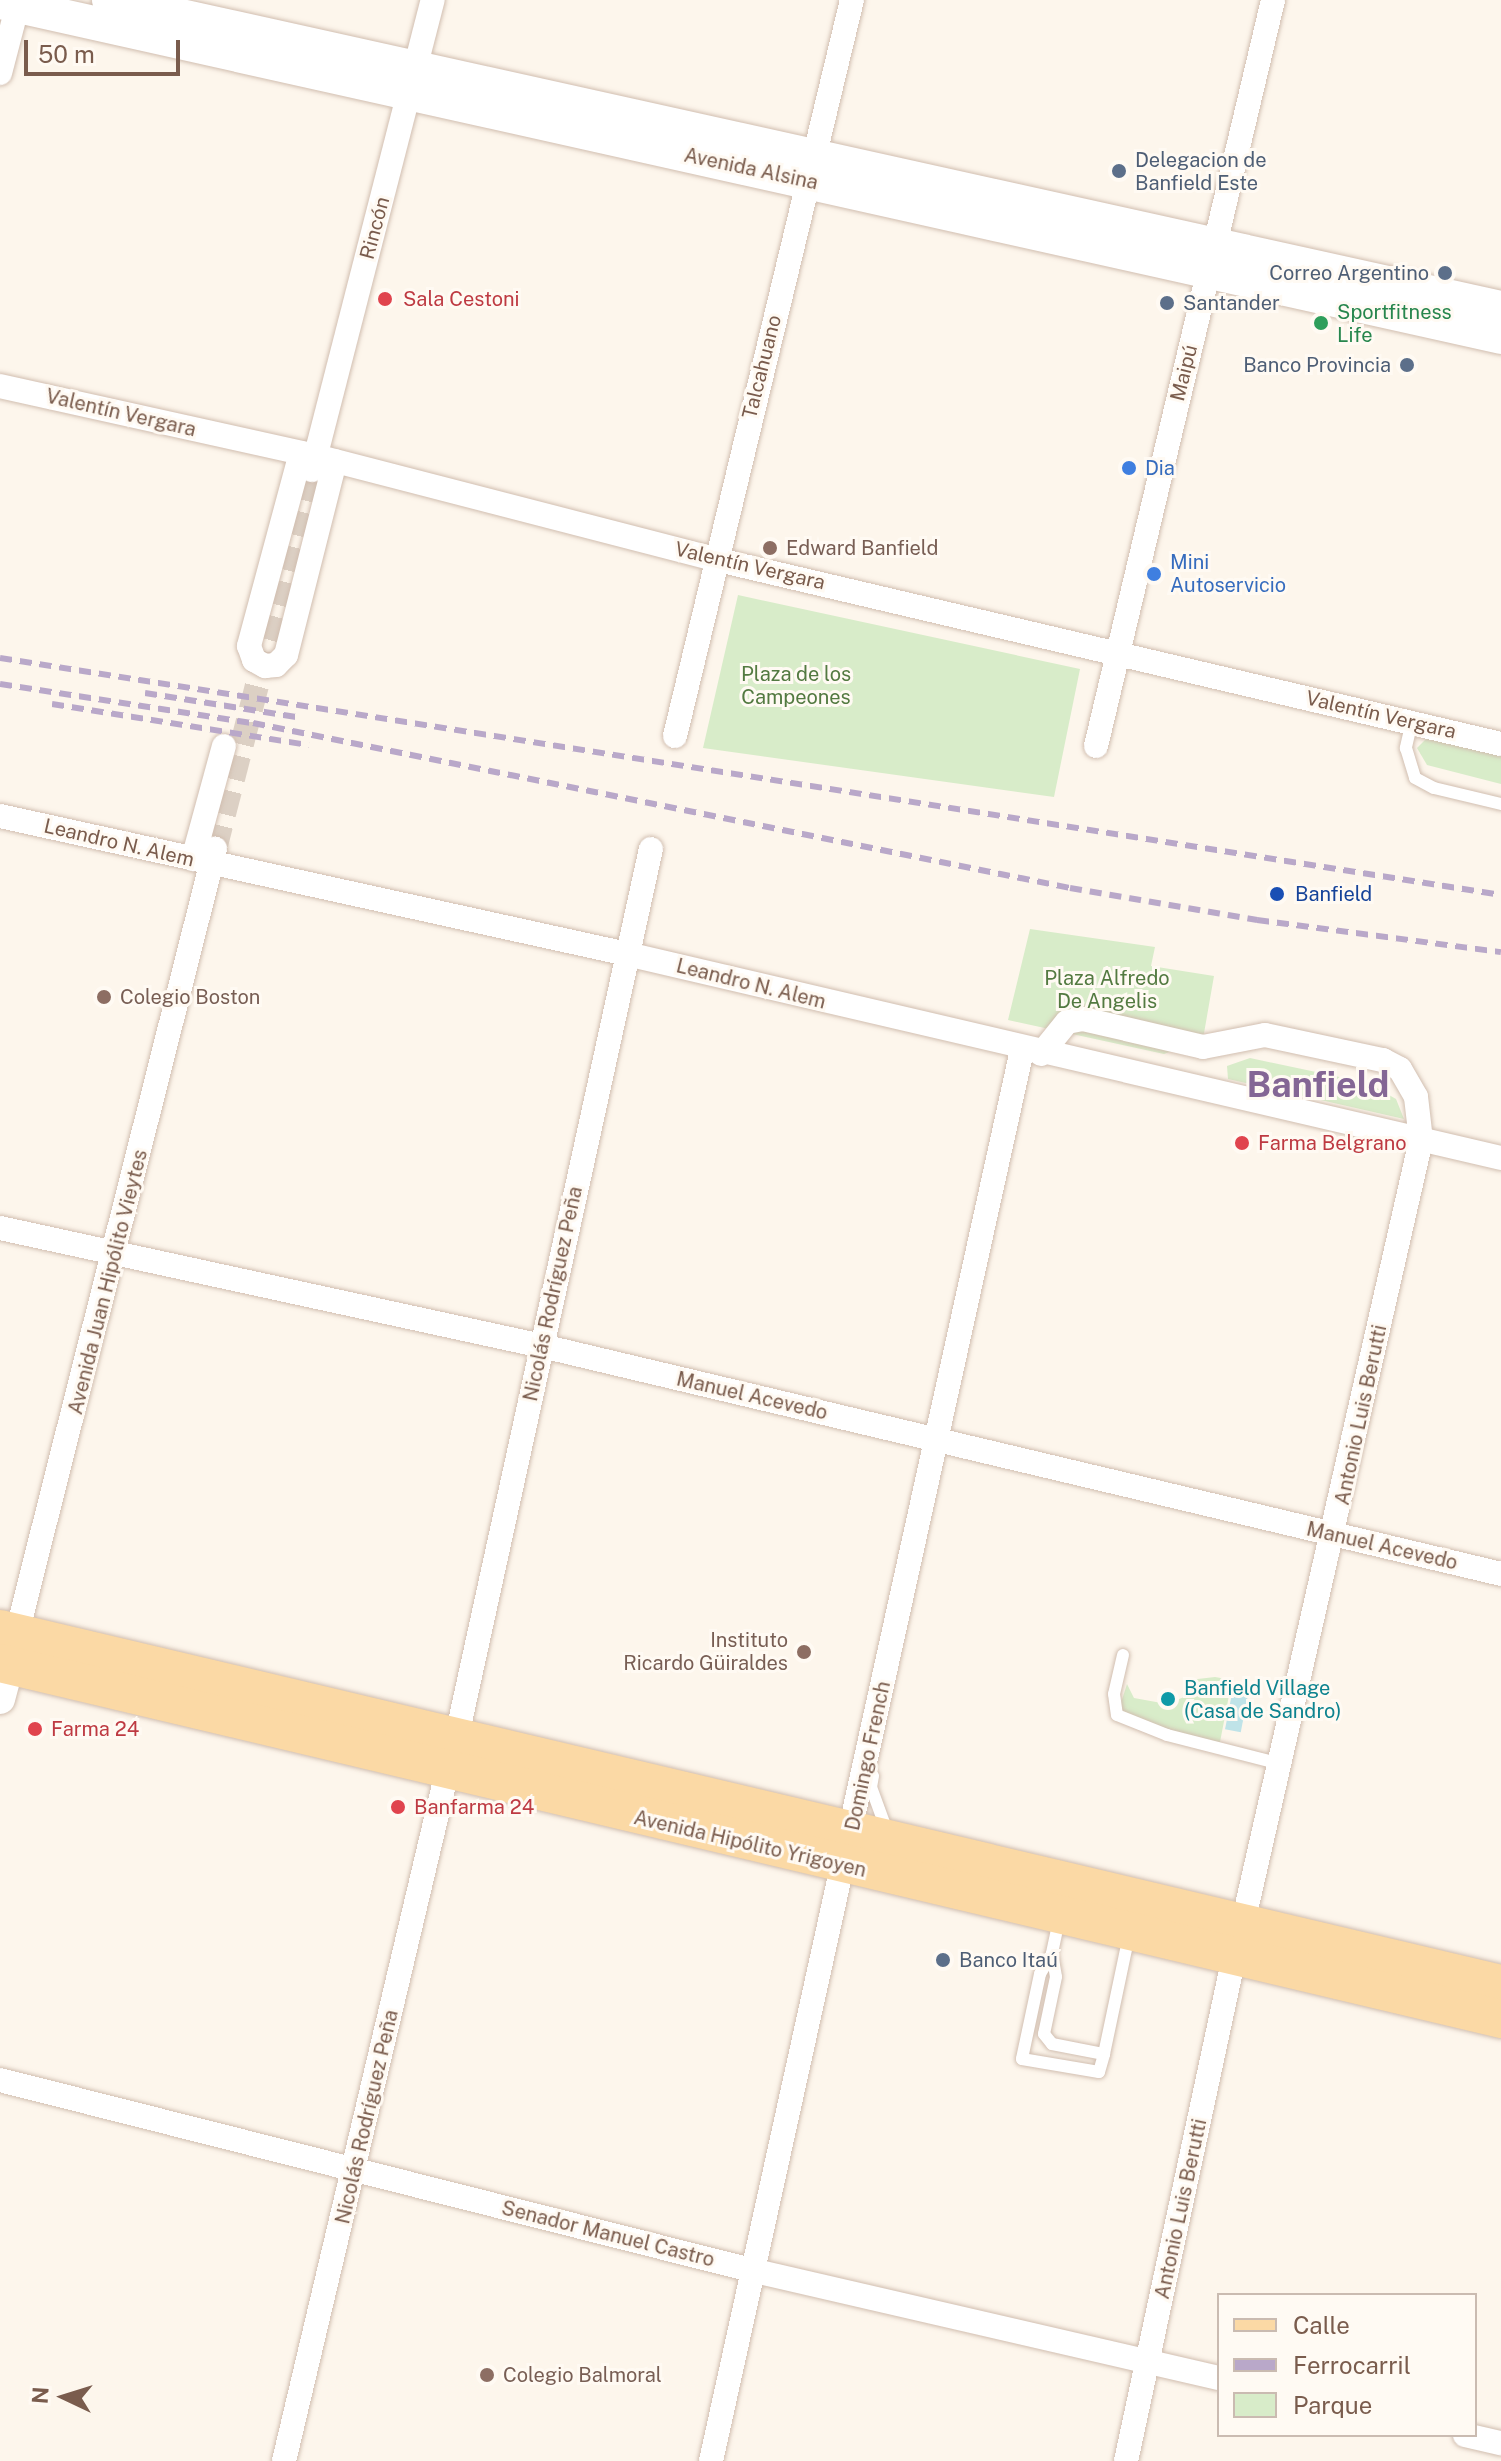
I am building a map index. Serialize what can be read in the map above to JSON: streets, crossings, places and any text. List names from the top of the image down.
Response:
{
  "streets": {
    "main road": ["Avenida Alsina", "Avenida Hipólito Yrigoyen"],
    "street": [
      "Rincón",
      "Talcahuano",
      "Maipú",
      "Valentín Vergara",
      "Leandro N. Alem",
      "Avenida Juan Hipólito Vieytes",
      "Nicolás Rodríguez Peña",
      "Manuel Acevedo",
      "Antonio Luis Berutti",
      "Domingo French",
      "Senador Manuel Castro"
    ]
  },
  "crossings": [
    ["Avenida Alsina", "Rincón"],
    ["Avenida Alsina", "Talcahuano"],
    ["Avenida Alsina", "Maipú"],
    ["Rincón", "Valentín Vergara"],
    ["Talcahuano", "Valentín Vergara"],
    ["Maipú", "Valentín Vergara"],
    ["Leandro N. Alem", "Avenida Juan Hipólito Vieytes"],
    ["Leandro N. Alem", "Nicolás Rodríguez Peña"],
    ["Leandro N. Alem", "Antonio Luis Berutti"],
    ["Leandro N. Alem", "Domingo French"],
    ["Avenida Juan Hipólito Vieytes", "Manuel Acevedo"],
    ["Avenida Juan Hipólito Vieytes", "Avenida Hipólito Yrigoyen"],
    ["Nicolás Rodríguez Peña", "Manuel Acevedo"],
    ["Nicolás Rodríguez Peña", "Avenida Hipólito Yrigoyen"],
    ["Nicolás Rodríguez Peña", "Senador Manuel Castro"],
    ["Manuel Acevedo", "Antonio Luis Berutti"],
    ["Manuel Acevedo", "Domingo French"],
    ["Antonio Luis Berutti", "Avenida Hipólito Yrigoyen"],
    ["Antonio Luis Berutti", "Senador Manuel Castro"],
    ["Domingo French", "Avenida Hipólito Yrigoyen"],
    ["Domingo French", "Senador Manuel Castro"]
  ],
  "districts": ["Banfield"],
  "parks": ["Plaza de los Campeones", "Plaza Alfredo De Angelis"],
  "places": [
    "Delegacion de Banfield Este",
    "Correo Argentino",
    "Sala Cestoni",
    "Santander",
    "Sportfitness Life",
    "Banco Provincia",
    "Dia",
    "Edward Banfield",
    "Mini Autoservicio",
    "Banfield",
    "Colegio Boston",
    "Farma Belgrano",
    "Instituto Ricardo Güiraldes",
    "Banfield Village (Casa de Sandro)",
    "Farma 24",
    "Banfarma 24",
    "Banco Itaú",
    "Colegio Balmoral"
  ],
  "legend": ["Calle", "Ferrocarril", "Parque"],
  "scale_bar": "50 m",
  "north": "left"
}
